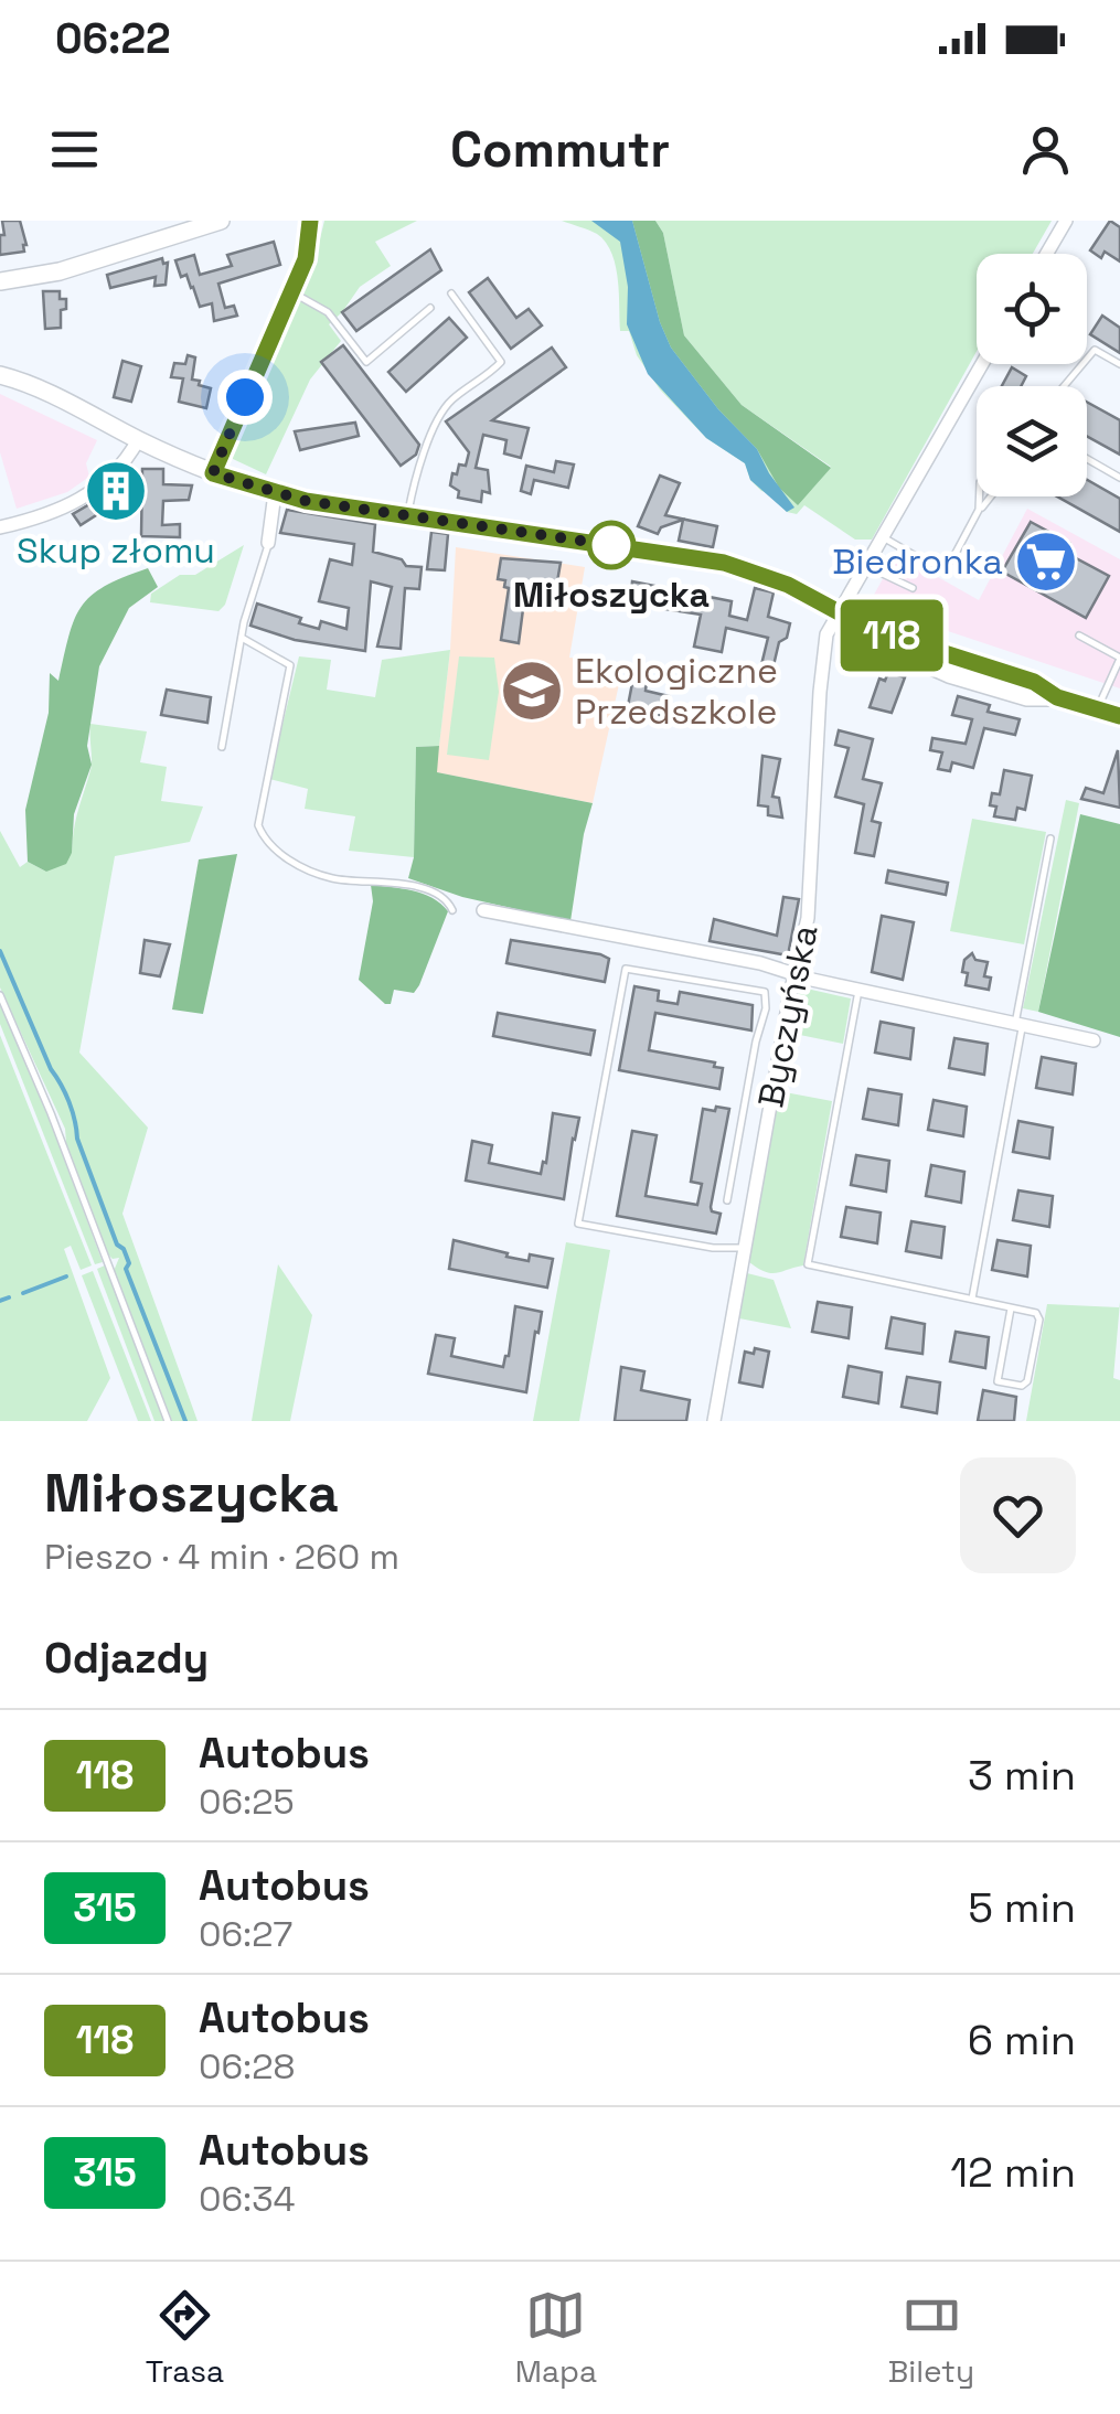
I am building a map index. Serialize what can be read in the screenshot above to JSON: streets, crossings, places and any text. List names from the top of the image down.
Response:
{
  "streets": {
    "street": ["Byczyńska"]
  },
  "places": {
    "building": ["Skup złomu"],
    "other": ["Miłoszycka"],
    "supermarket": ["Biedronka"],
    "school or university": ["Ekologiczne Przedszkole"]
  },
  "lines": ["bus line 118"],
  "page": {
    "status": "06:22",
    "header": "Commutr",
    "on_map": "118",
    "heading": [
      ["Miłoszycka", "Pieszo · 4 min · 260 m"],
      "Odjazdy"
    ],
    "list": [
      {
        "mark": "118",
        "name": "Autobus",
        "note": "06:25",
        "value": "3 min"
      },
      {
        "mark": "315",
        "name": "Autobus",
        "note": "06:27",
        "value": "5 min"
      },
      {
        "mark": "118",
        "name": "Autobus",
        "note": "06:28",
        "value": "6 min"
      },
      {
        "mark": "315",
        "name": "Autobus",
        "note": "06:34",
        "value": "12 min"
      }
    ],
    "tabs": ["Trasa", "Mapa", "Bilety"]
  }
}
